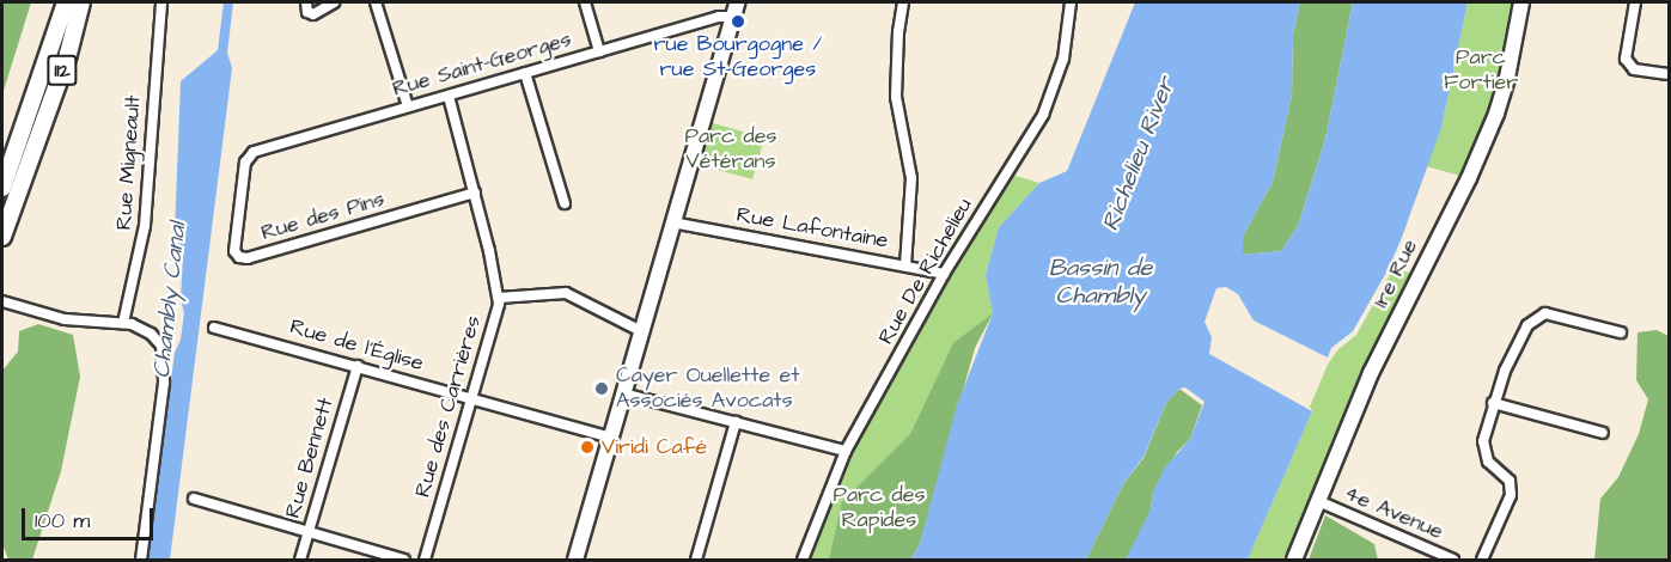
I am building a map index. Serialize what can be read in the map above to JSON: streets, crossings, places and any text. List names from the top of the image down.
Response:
{
  "streets": {
    "main road": ["112"],
    "street": [
      "Rue Saint-Georges",
      "Rue Migneault",
      "Rue des Pins",
      "Rue Lafontaine",
      "Rue De Richelieu",
      "1re Rue",
      "Rue de l'Église",
      "Rue des Carrières",
      "Rue Bennett",
      "4e Avenue"
    ]
  },
  "crossings": [
    ["Rue Saint-Georges", "Rue des Pins"],
    ["Rue Saint-Georges", "Rue des Carrières"],
    ["Rue des Pins", "Rue des Carrières"],
    ["Rue Lafontaine", "Rue De Richelieu"],
    ["1re Rue", "4e Avenue"],
    ["Rue de l'Église", "Rue des Carrières"],
    ["Rue de l'Église", "Rue Bennett"]
  ],
  "water": ["Richelieu River", "Bassin de Chambly", "Chambly Canal"],
  "parks": ["Parc Fortier", "Parc des Vétérans", "Parc des Rapides"],
  "places": ["rue Bourgogne / rue St-Georges", "Cayer Ouellette et Associés Avocats", "Viridi Café"],
  "scale_bar": "100 m"
}
